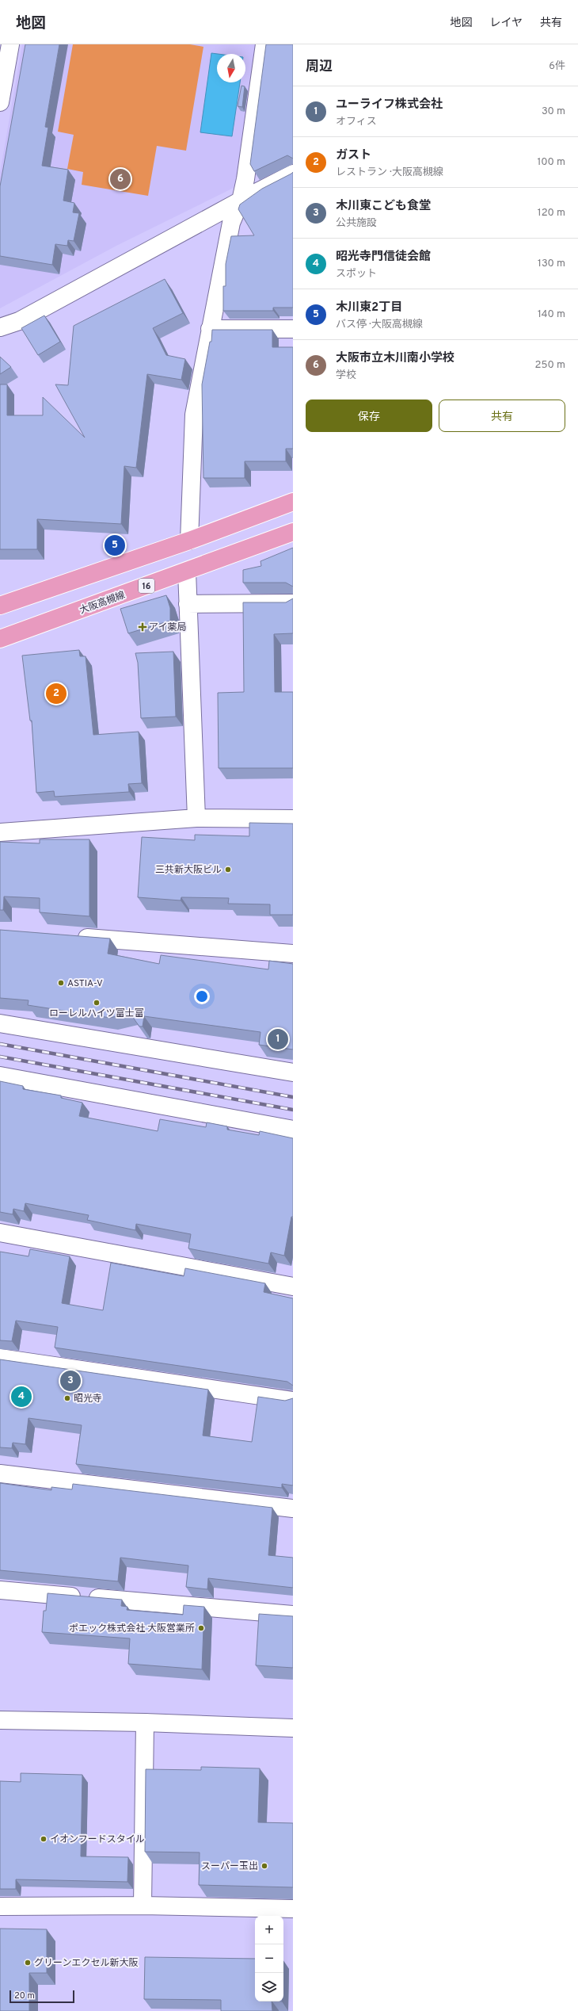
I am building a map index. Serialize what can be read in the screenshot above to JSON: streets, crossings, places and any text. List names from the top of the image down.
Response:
{
  "streets": {
    "main road": ["16", "大阪高槻線"]
  },
  "places": {
    "health": ["アイ薬局"],
    "other": [
      "三共新大阪ビル",
      "ASTIA-V",
      "ローレルハイツ富士富",
      "昭光寺",
      "ポエック株式会社 大阪営業所",
      "イオンフードスタイル",
      "スーパー玉出",
      "グリーンエクセル新大阪"
    ]
  },
  "scale_bar": "20 m",
  "north": "bottom",
  "page": {
    "header": "地図",
    "nav": ["地図", "レイヤ", "共有"],
    "heading": ["周辺", "6件"],
    "list": [
      {
        "mark": "1",
        "name": "ユーライフ株式会社",
        "note": "オフィス",
        "value": "30 m"
      },
      {
        "mark": "2",
        "name": "ガスト",
        "note": "レストラン · 大阪高槻線",
        "value": "100 m"
      },
      {
        "mark": "3",
        "name": "木川東こども食堂",
        "note": "公共施設",
        "value": "120 m"
      },
      {
        "mark": "4",
        "name": "昭光寺門信徒会館",
        "note": "スポット",
        "value": "130 m"
      },
      {
        "mark": "5",
        "name": "木川東2丁目",
        "note": "バス停 · 大阪高槻線",
        "value": "140 m"
      },
      {
        "mark": "6",
        "name": "大阪市立木川南小学校",
        "note": "学校",
        "value": "250 m"
      }
    ],
    "pins": [
      "6",
      "5",
      "2",
      "1",
      "3",
      "4"
    ],
    "buttons": ["保存", "共有"],
    "map_buttons": ["+", "−"],
    "scale": "20 m"
  }
}
